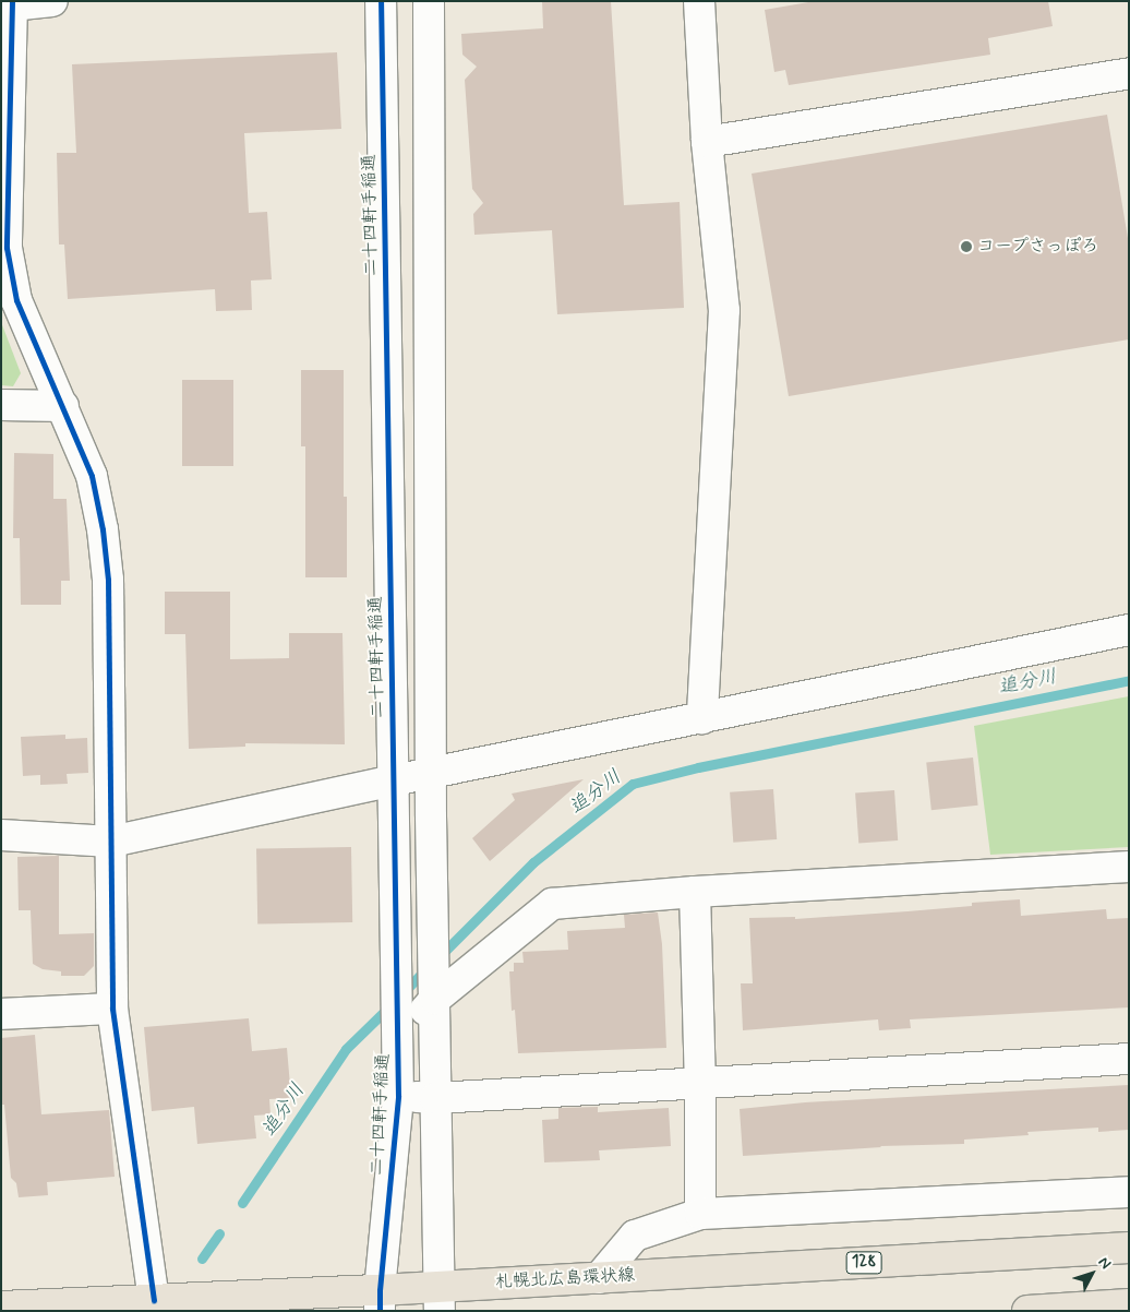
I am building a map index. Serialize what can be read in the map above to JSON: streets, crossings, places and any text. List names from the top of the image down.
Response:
{
  "streets": {
    "main road": ["128", "札幌北広島環状線"],
    "street": ["二十四軒手稲通"]
  },
  "crossings": [
    ["二十四軒手稲通", "札幌北広島環状線"]
  ],
  "water": ["追分川"],
  "places": ["コープさっぽろ"],
  "north": "top right"
}
